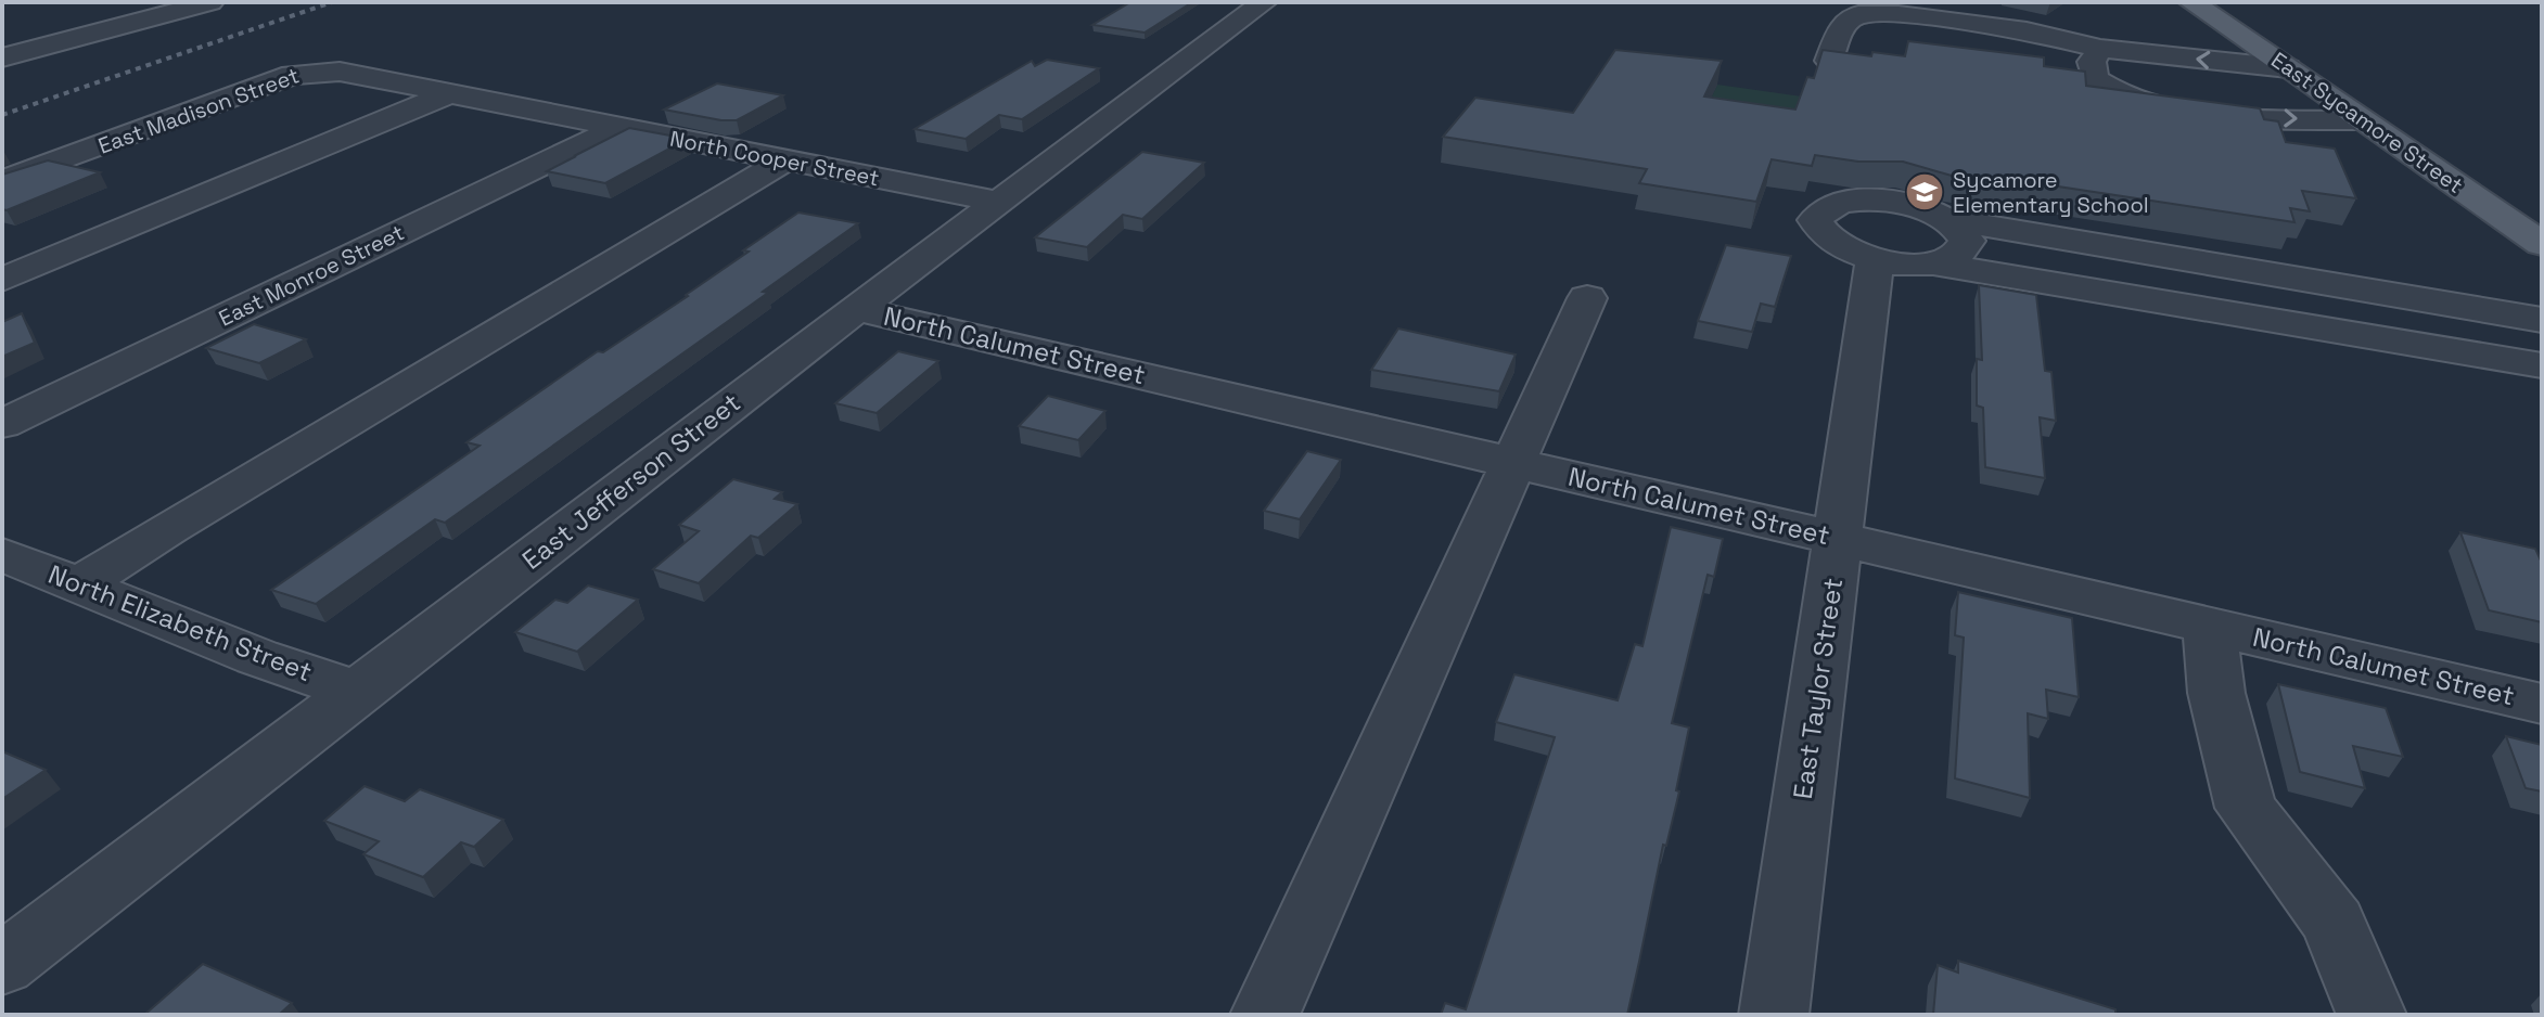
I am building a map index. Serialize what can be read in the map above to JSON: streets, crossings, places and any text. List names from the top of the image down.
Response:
{
  "streets": {
    "main road": ["East Sycamore Street"],
    "street": [
      "East Madison Street",
      "North Cooper Street",
      "East Monroe Street",
      "North Calumet Street",
      "East Jefferson Street",
      "North Elizabeth Street",
      "East Taylor Street"
    ]
  },
  "crossings": [
    ["East Madison Street", "North Cooper Street"],
    ["North Cooper Street", "East Monroe Street"],
    ["North Cooper Street", "East Jefferson Street"],
    ["North Calumet Street", "East Jefferson Street"],
    ["North Calumet Street", "East Taylor Street"],
    ["East Jefferson Street", "North Elizabeth Street"]
  ],
  "places": {
    "school or university": ["Sycamore Elementary School"]
  }
}
